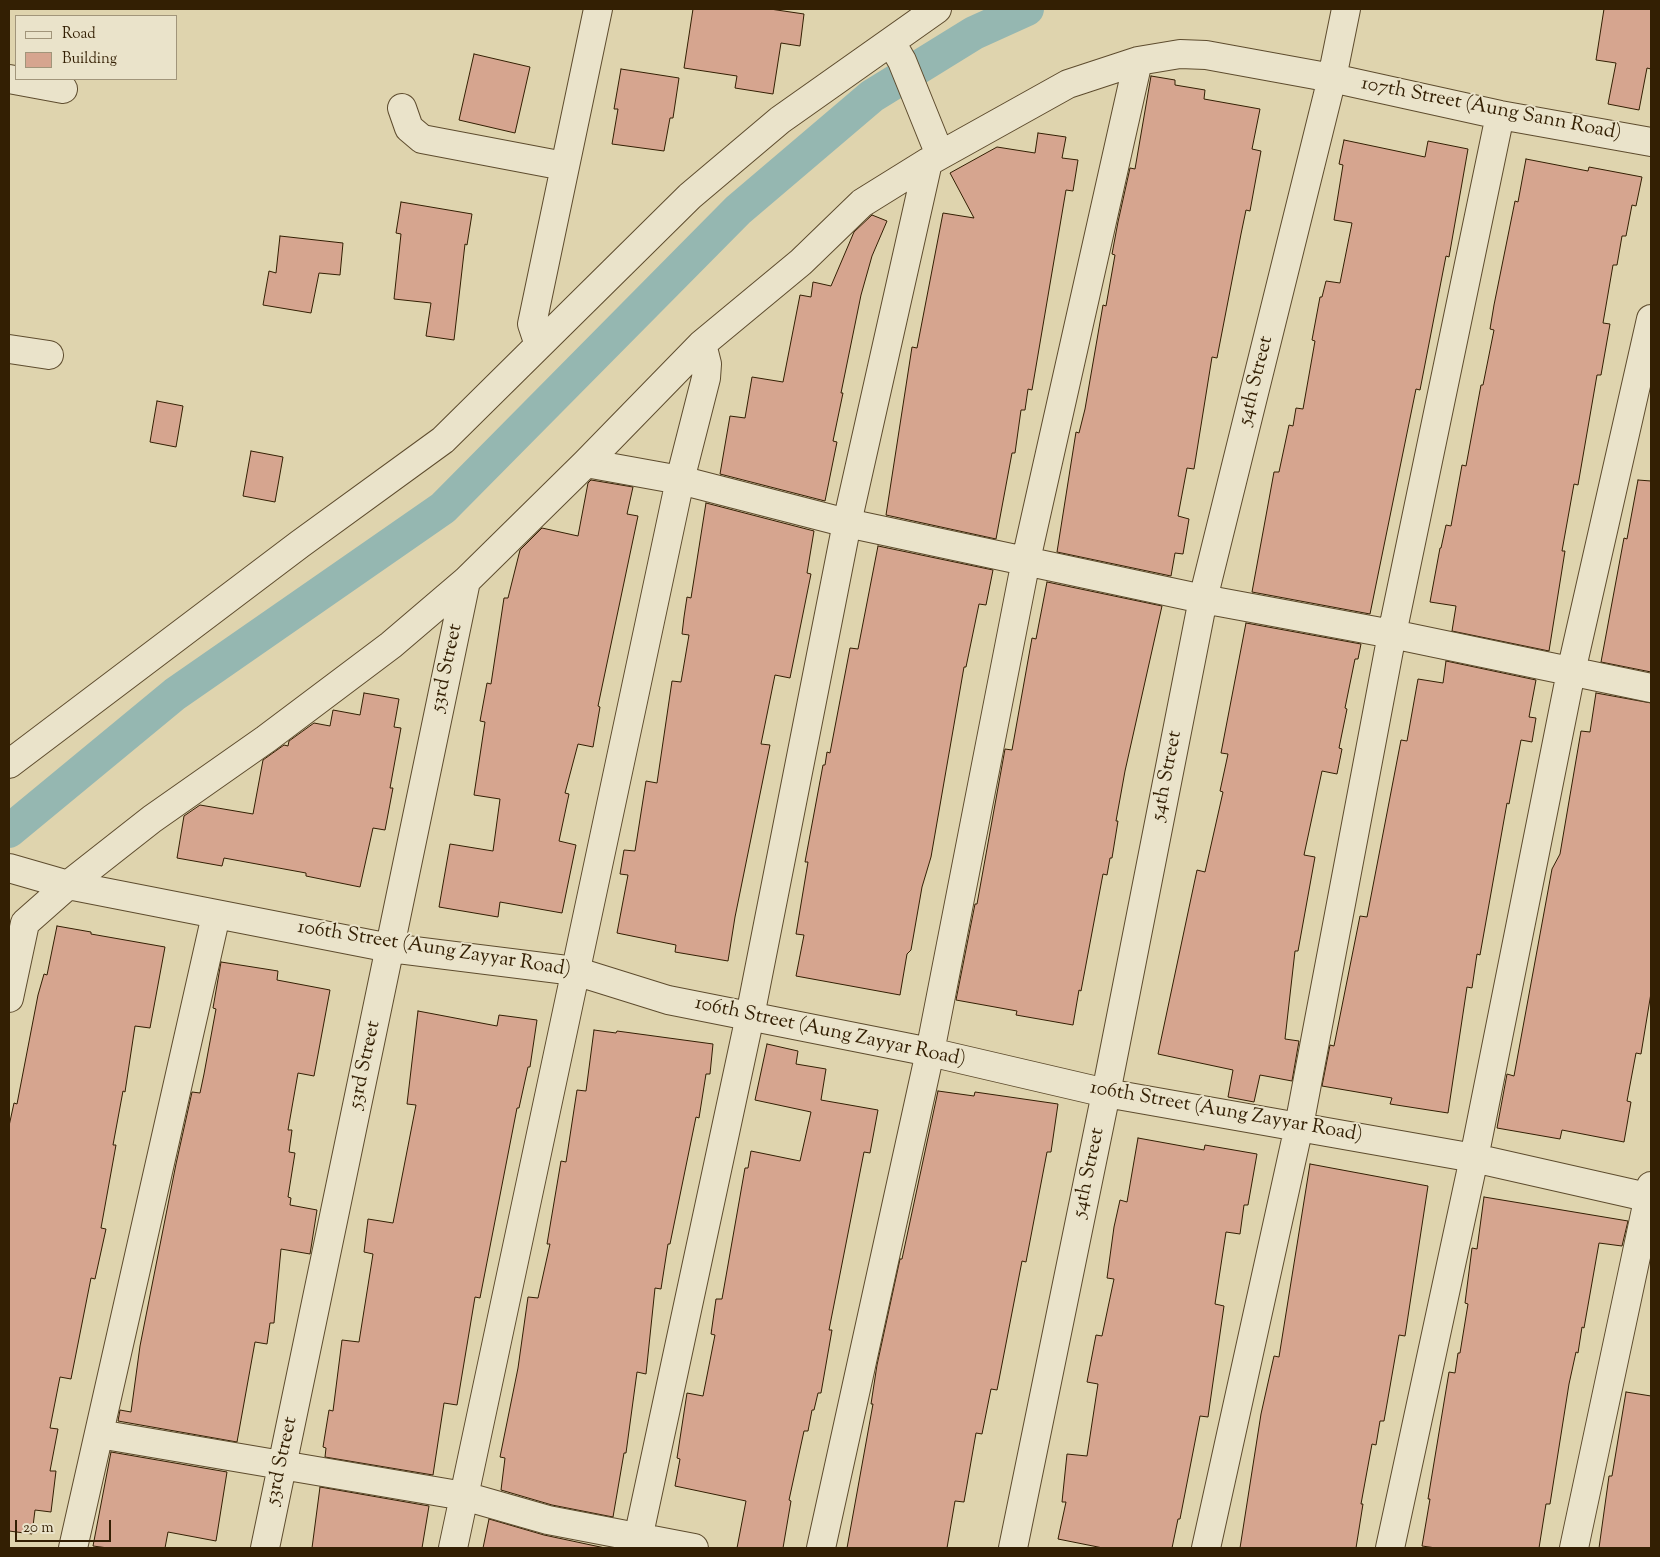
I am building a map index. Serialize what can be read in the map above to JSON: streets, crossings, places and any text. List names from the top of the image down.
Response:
{
  "streets": {
    "street": [
      "107th Street (Aung Sann Road)",
      "54th Street",
      "53rd Street",
      "106th Street (Aung Zayyar Road)"
    ]
  },
  "crossings": [
    ["107th Street (Aung Sann Road)", "54th Street"],
    ["107th Street (Aung Sann Road)", "53rd Street"],
    ["107th Street (Aung Sann Road)", "106th Street (Aung Zayyar Road)"],
    ["54th Street", "106th Street (Aung Zayyar Road)"],
    ["53rd Street", "106th Street (Aung Zayyar Road)"]
  ],
  "legend": ["Road", "Building"],
  "scale_bar": "20 m"
}
